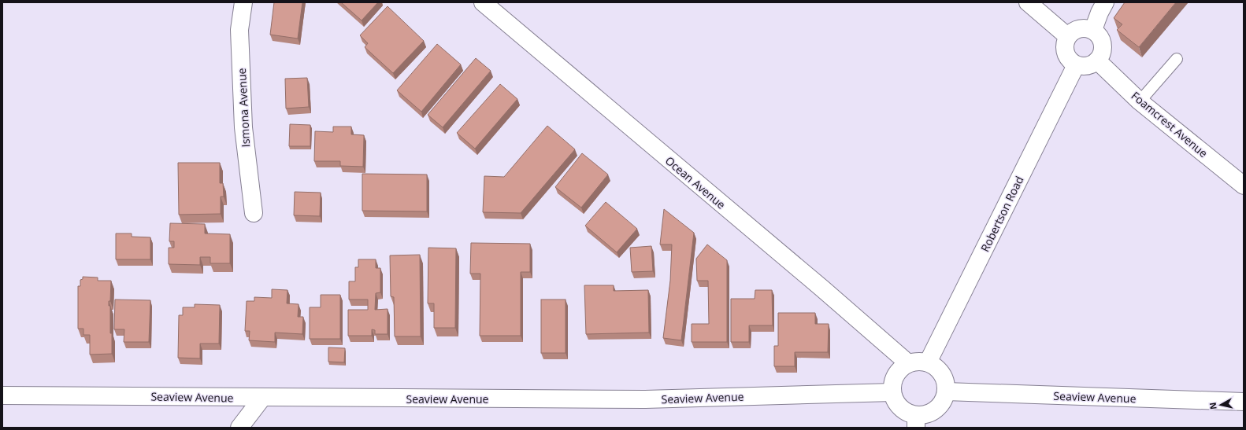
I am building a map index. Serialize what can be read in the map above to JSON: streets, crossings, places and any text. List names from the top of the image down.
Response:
{
  "streets": {
    "street": [
      "Ismona Avenue",
      "Foamcrest Avenue",
      "Ocean Avenue",
      "Robertson Road",
      "Seaview Avenue"
    ]
  },
  "crossings": [
    ["Foamcrest Avenue", "Robertson Road"],
    ["Ocean Avenue", "Robertson Road"],
    ["Ocean Avenue", "Seaview Avenue"],
    ["Robertson Road", "Seaview Avenue"]
  ],
  "north": "left"
}
